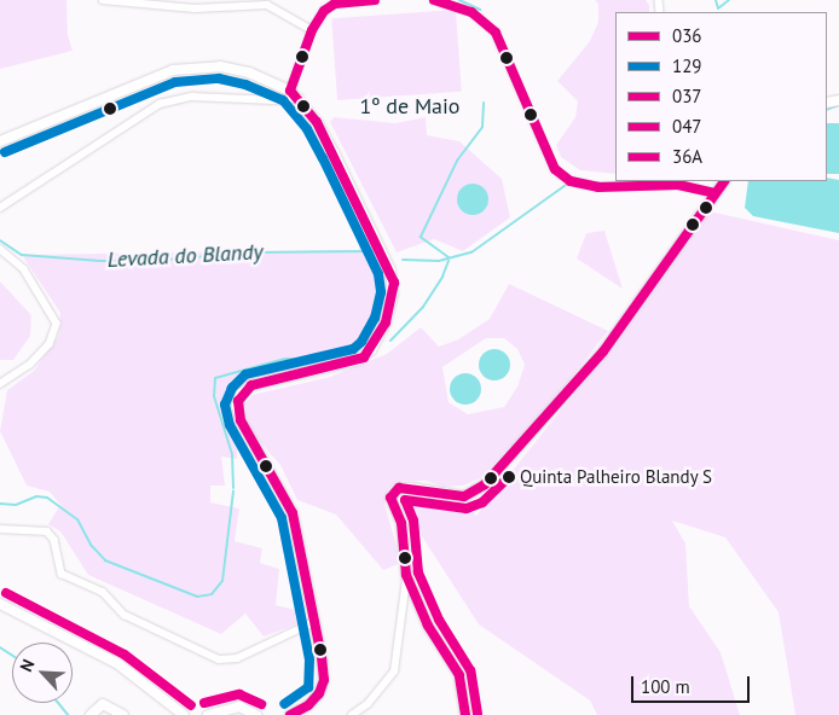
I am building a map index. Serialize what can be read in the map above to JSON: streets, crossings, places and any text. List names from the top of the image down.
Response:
{
  "districts": ["1º de Maio"],
  "water": ["Levada do Blandy"],
  "places": ["Quinta Palheiro Blandy S"],
  "lines": [
    "transit line 036",
    "transit line 129",
    "transit line 037",
    "transit line 36A",
    "transit line 047"
  ],
  "legend": [
    "036",
    "129",
    "037",
    "047",
    "36A"
  ],
  "scale_bar": "100 m",
  "north": "top left"
}
